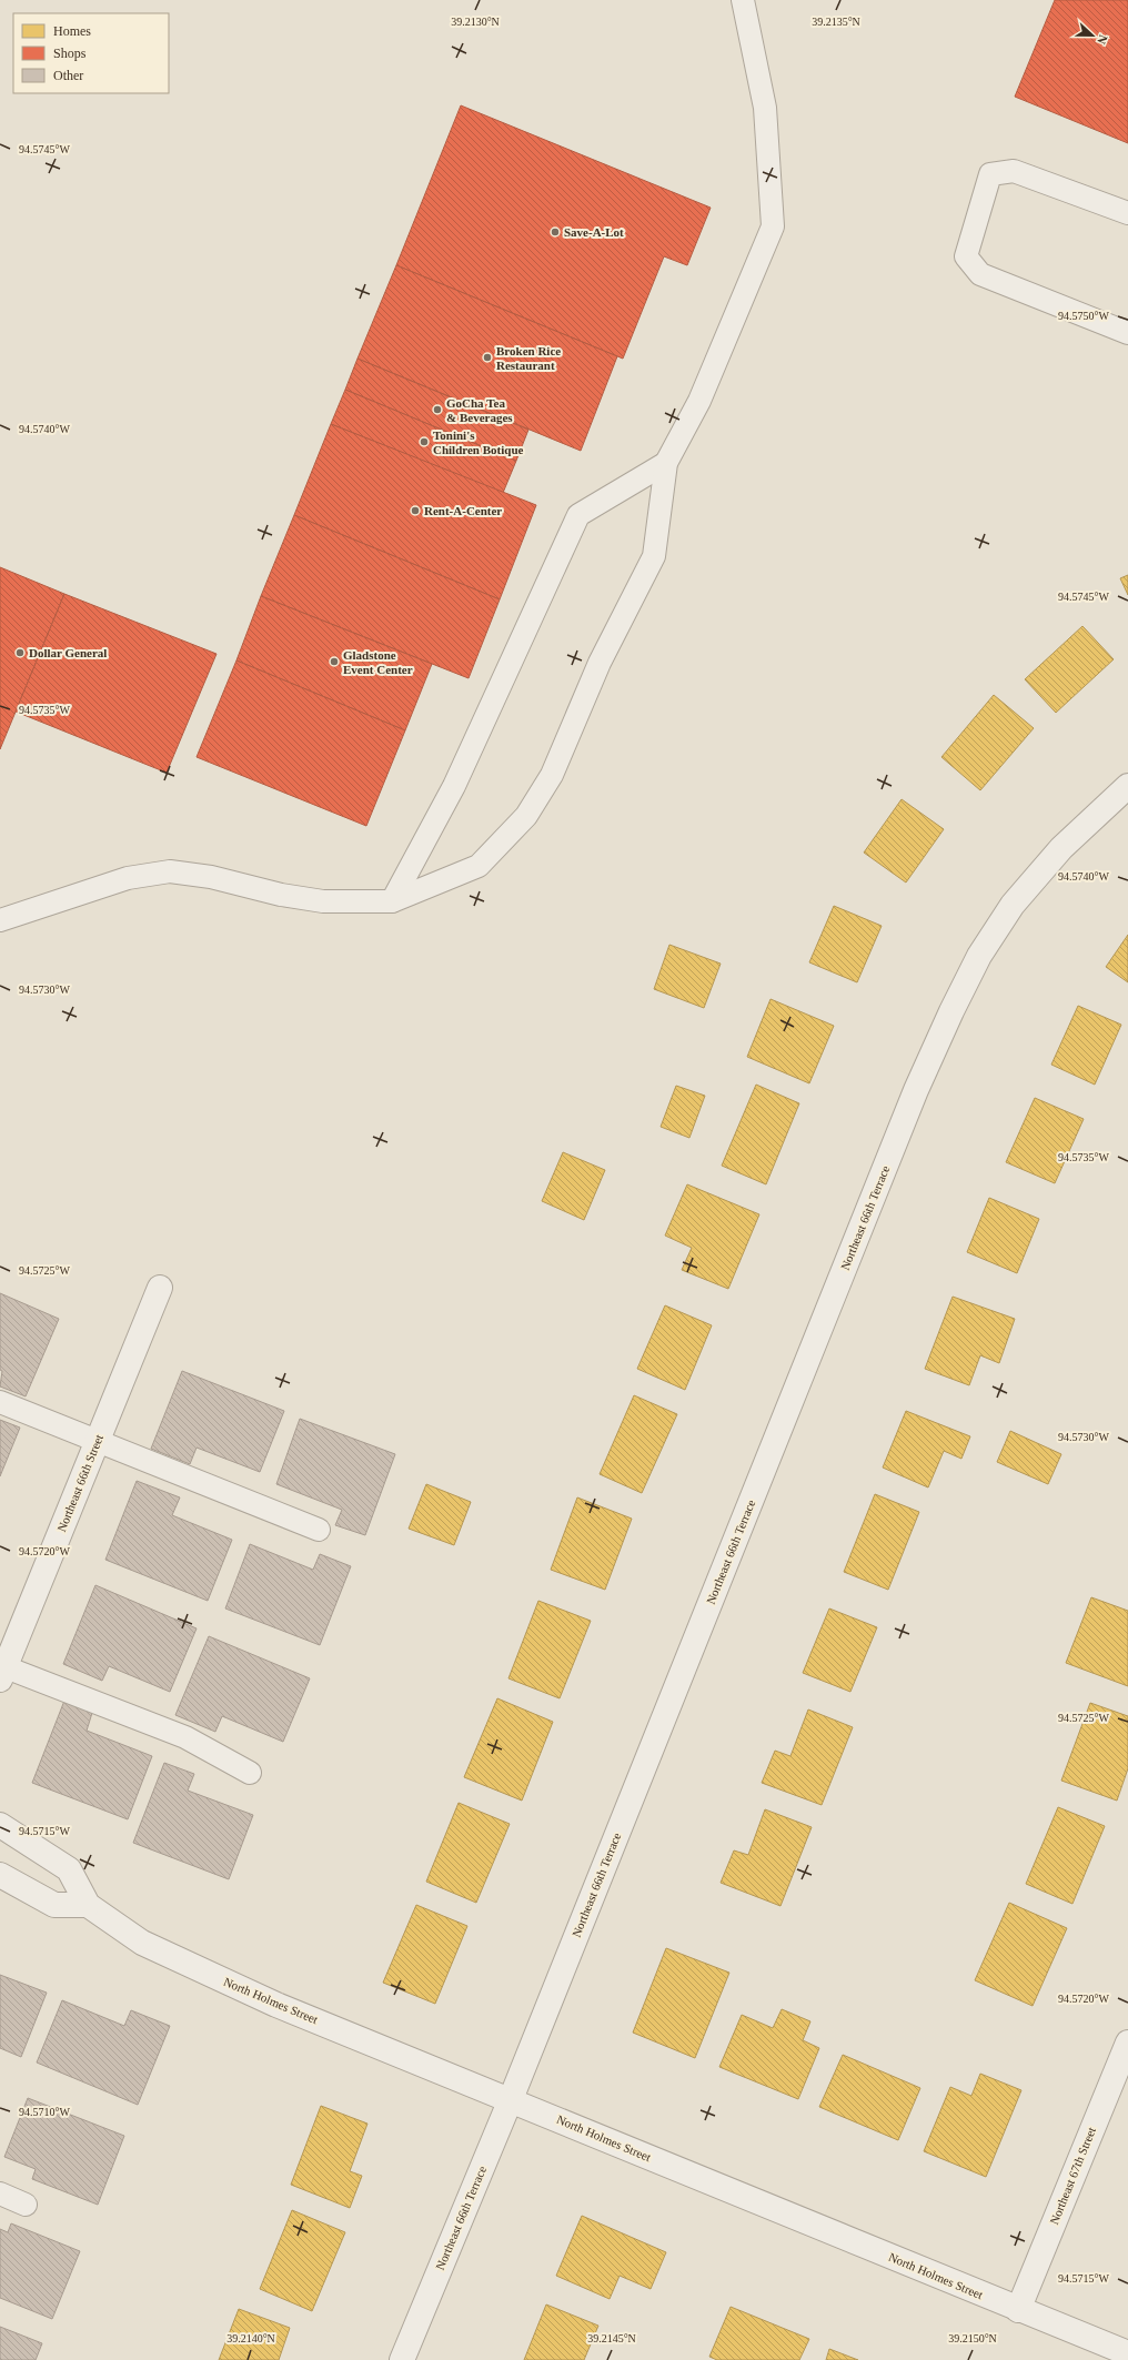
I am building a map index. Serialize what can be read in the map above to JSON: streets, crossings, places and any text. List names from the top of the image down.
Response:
{
  "streets": {
    "street": [
      "Northeast 66th Terrace",
      "Northeast 66th Street",
      "North Holmes Street",
      "Northeast 67th Street"
    ]
  },
  "crossings": [
    ["Northeast 66th Terrace", "North Holmes Street"],
    ["North Holmes Street", "Northeast 67th Street"]
  ],
  "places": [
    "Save-A-Lot",
    "Broken Rice Restaurant",
    "GoCha Tea & Beverages",
    "Tonini's Children Botique",
    "Rent-A-Center",
    "Dollar General",
    "Gladstone Event Center"
  ],
  "legend": ["Homes", "Shops", "Other"],
  "north": "right",
  "coordinates": [
    "39.2130°N",
    "39.2135°N",
    "94.5745°W",
    "94.5750°W",
    "94.5740°W",
    "94.5735°W",
    "94.5730°W",
    "94.5725°W",
    "94.5720°W",
    "94.5715°W",
    "94.5710°W",
    "39.2140°N",
    "39.2145°N",
    "39.2150°N"
  ]
}
